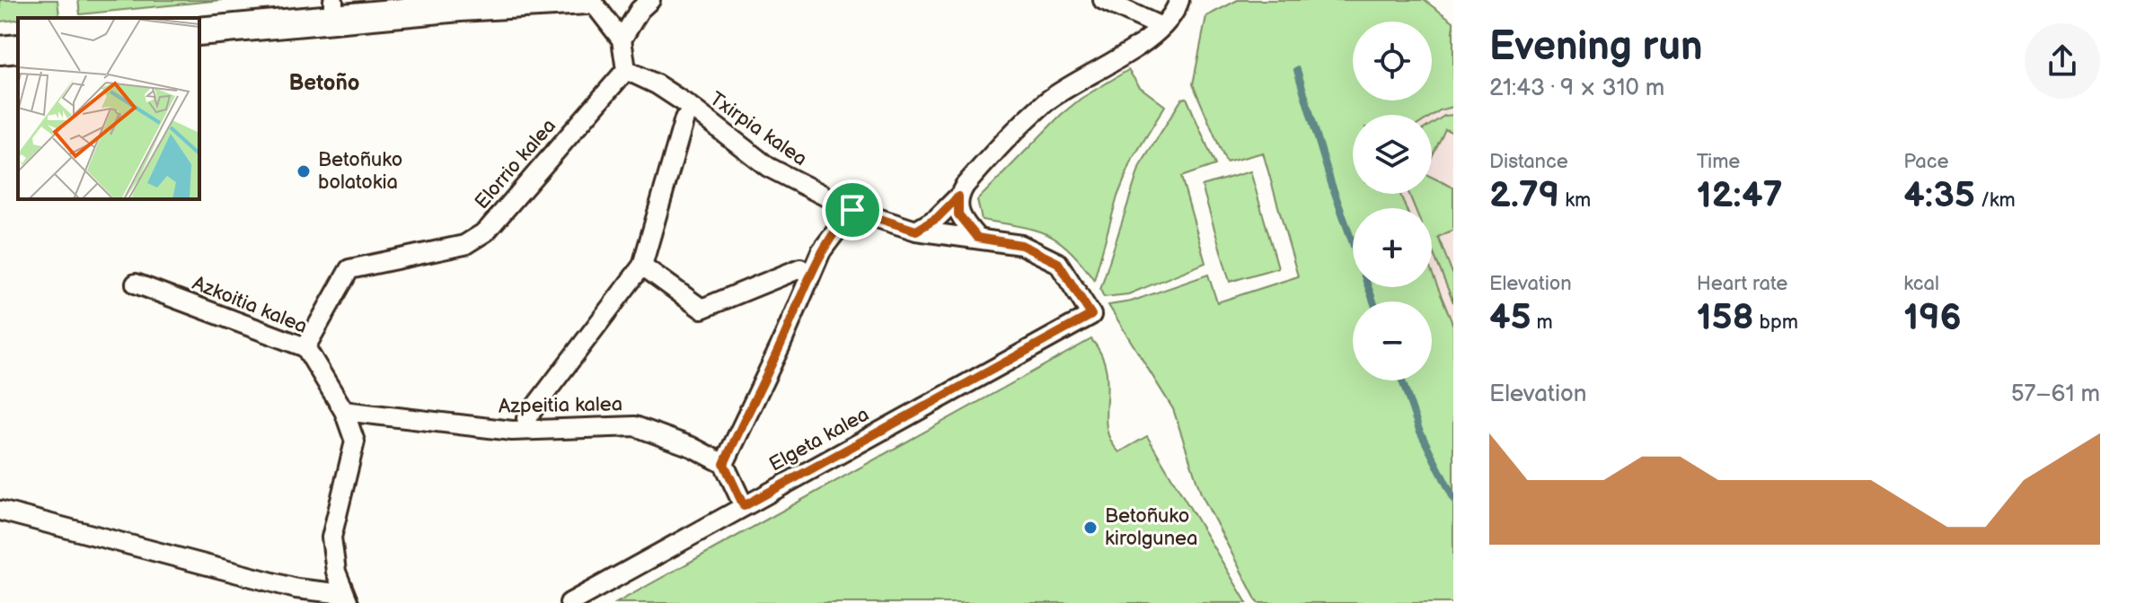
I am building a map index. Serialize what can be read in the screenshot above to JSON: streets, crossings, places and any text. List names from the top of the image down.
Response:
{
  "streets": {
    "street": [
      "Txirpia kalea",
      "Elorrio kalea",
      "Azkoitia kalea",
      "Azpeitia kalea",
      "Elgeta kalea"
    ]
  },
  "crossings": [
    ["Txirpia kalea", "Elorrio kalea"],
    ["Txirpia kalea", "Elgeta kalea"],
    ["Elorrio kalea", "Azkoitia kalea"],
    ["Azkoitia kalea", "Azpeitia kalea"]
  ],
  "districts": ["Betoño"],
  "places": ["Betoñuko bolatokia", "Betoñuko kirolgunea"],
  "page": {
    "heading": ["Evening run", "21:43 · 9 × 310 m"],
    "map_buttons": ["+", "−"],
    "stats": [
      ["Distance", "2.79 km"],
      ["Time", "12:47"],
      ["Pace", "4:35 /km"],
      ["Elevation", "45 m"],
      ["Heart rate", "158 bpm"],
      ["kcal", "196"]
    ],
    "chart": ["Elevation", "57–61 m"]
  }
}
